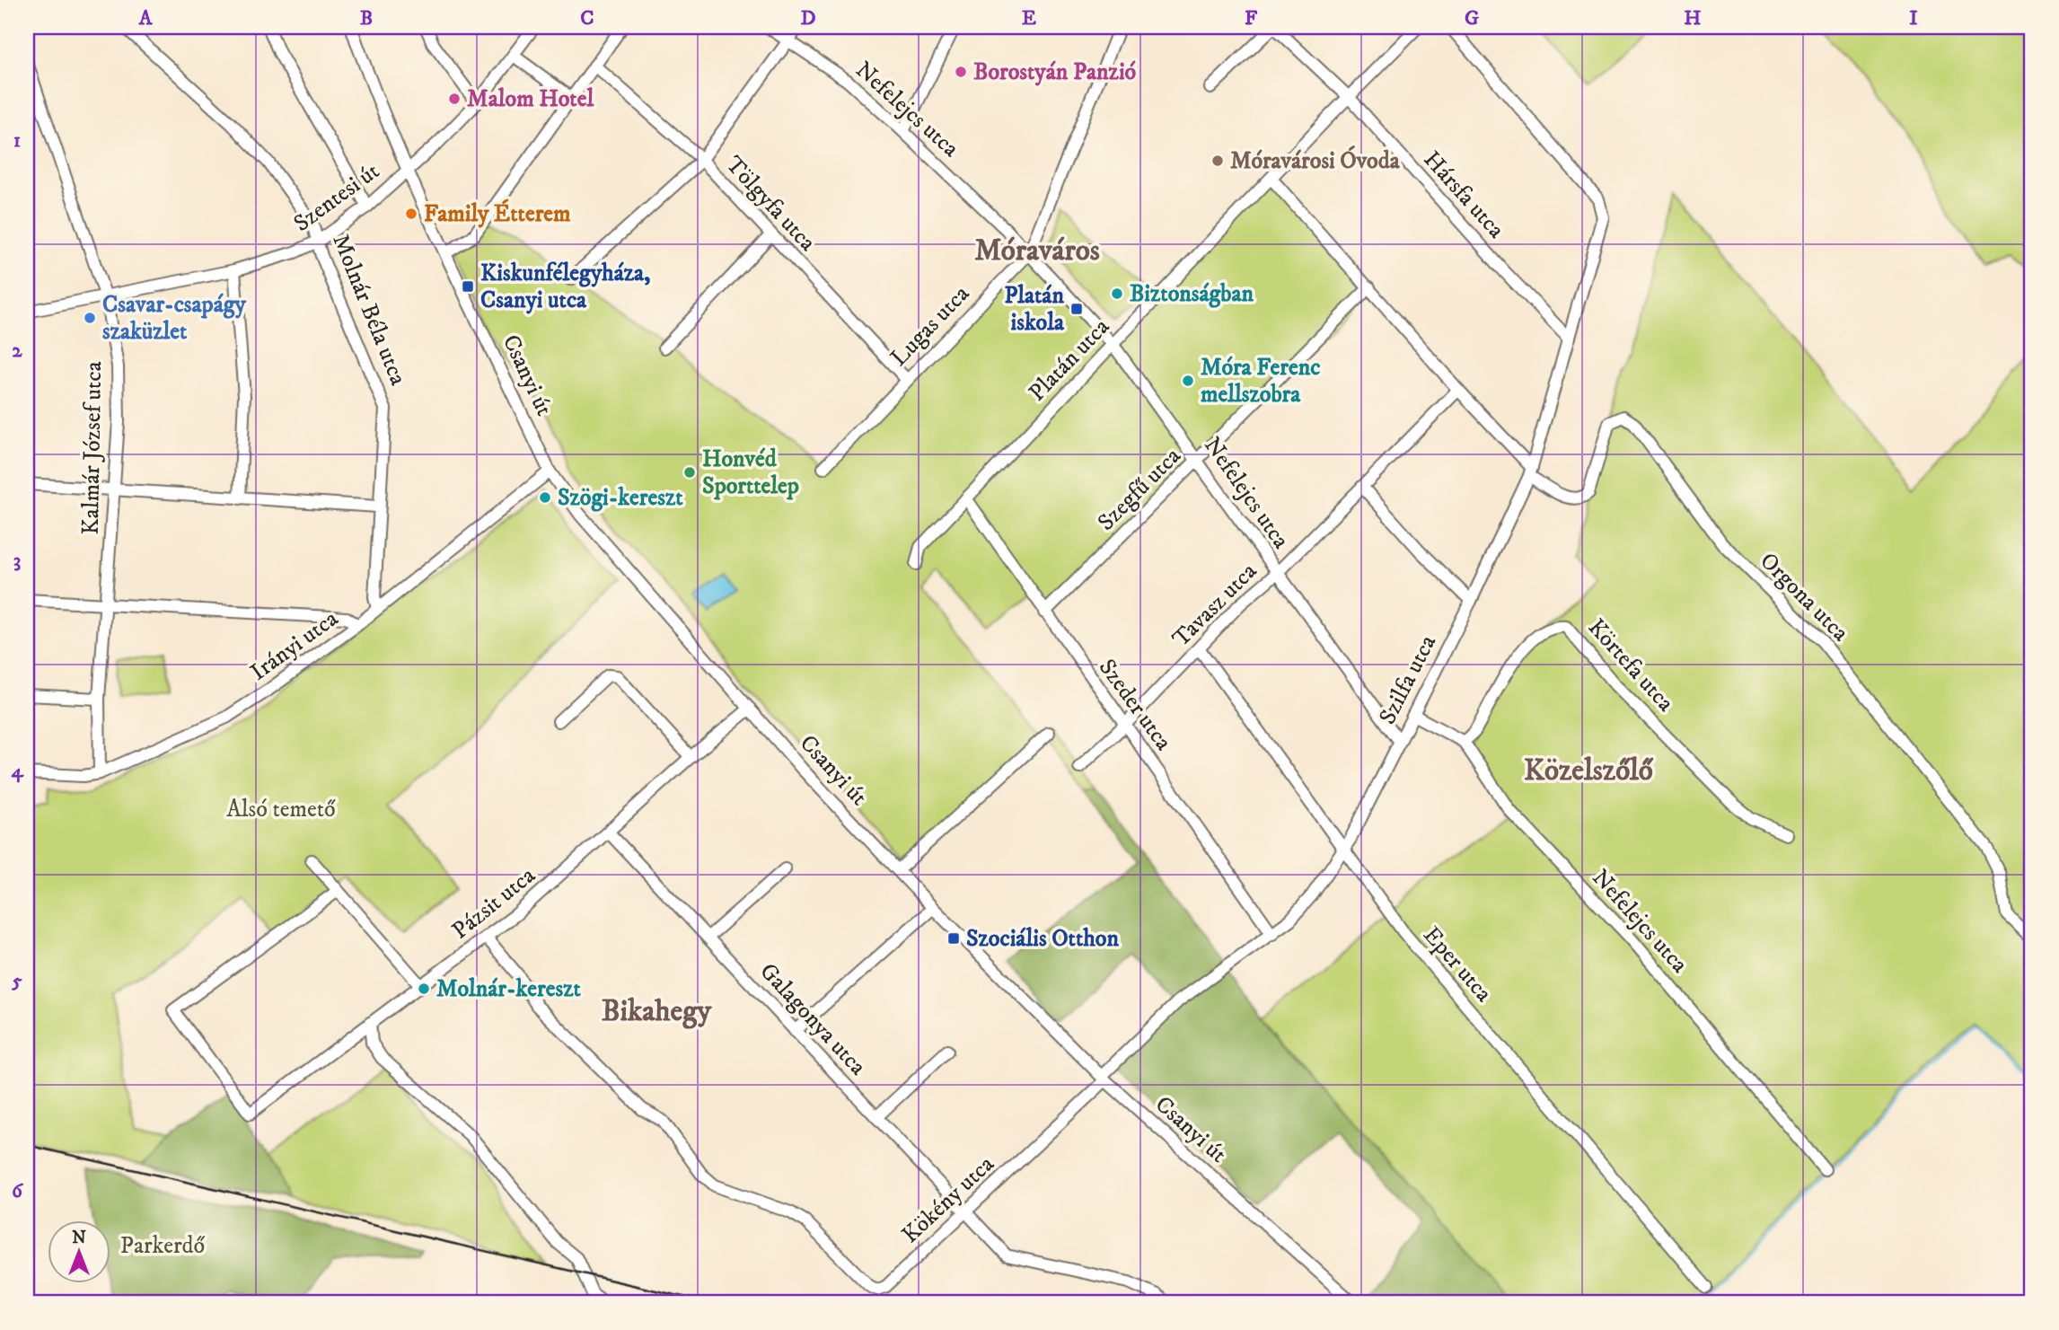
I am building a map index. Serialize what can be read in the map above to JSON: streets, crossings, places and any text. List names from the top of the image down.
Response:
{
  "streets": {
    "street": [
      "Nefelejcs utca",
      "Hársfa utca",
      "Szentesi út",
      "Tölgyfa utca",
      "Molnár Béla utca",
      "Lugas utca",
      "Platán utca",
      "Csanyi út",
      "Kalmár József utca",
      "Szegfű utca",
      "Orgona utca",
      "Tavasz utca",
      "Irányi utca",
      "Körtefa utca",
      "Szilfa utca",
      "Szeder utca",
      "Pázsit utca",
      "Eper utca",
      "Galagonya utca",
      "Kökény utca"
    ]
  },
  "crossings": [
    ["Nefelejcs utca", "Lugas utca"],
    ["Nefelejcs utca", "Platán utca"],
    ["Nefelejcs utca", "Szegfű utca"],
    ["Nefelejcs utca", "Tavasz utca"],
    ["Nefelejcs utca", "Körtefa utca"],
    ["Nefelejcs utca", "Szilfa utca"],
    ["Hársfa utca", "Platán utca"],
    ["Hársfa utca", "Szilfa utca"],
    ["Szentesi út", "Molnár Béla utca"],
    ["Szentesi út", "Csanyi út"],
    ["Szentesi út", "Kalmár József utca"],
    ["Tölgyfa utca", "Lugas utca"],
    ["Molnár Béla utca", "Irányi utca"],
    ["Platán utca", "Orgona utca"],
    ["Platán utca", "Szeder utca"],
    ["Csanyi út", "Irányi utca"],
    ["Csanyi út", "Szilfa utca"],
    ["Csanyi út", "Pázsit utca"],
    ["Csanyi út", "Kökény utca"],
    ["Kalmár József utca", "Irányi utca"],
    ["Szegfű utca", "Orgona utca"],
    ["Szegfű utca", "Szeder utca"],
    ["Orgona utca", "Tavasz utca"],
    ["Orgona utca", "Szilfa utca"],
    ["Tavasz utca", "Szeder utca"],
    ["Tavasz utca", "Eper utca"],
    ["Szilfa utca", "Szeder utca"],
    ["Szilfa utca", "Eper utca"],
    ["Szilfa utca", "Kökény utca"],
    ["Pázsit utca", "Galagonya utca"],
    ["Pázsit utca", "Kökény utca"],
    ["Galagonya utca", "Kökény utca"]
  ],
  "districts": ["Móraváros", "Közelszőlő", "Bikahegy"],
  "parks": ["Alsó temető", "Parkerdő"],
  "places": {
    "other": [
      "Borostyán Panzió",
      "Malom Hotel",
      "Móravárosi Óvoda",
      "Family Étterem",
      "Biztonságban",
      "Csavar-csapágy szaküzlet",
      "Móra Ferenc mellszobra",
      "Honvéd Sporttelep",
      "Szögi-kereszt",
      "Molnár-kereszt"
    ],
    "transit": ["Kiskunfélegyháza, Csanyi utca", "Platán iskola", "Szociális Otthon"]
  },
  "north": "top",
  "grid": {
    "columns": [
      "A",
      "B",
      "C",
      "D",
      "E",
      "F",
      "G",
      "H",
      "I"
    ],
    "rows": [
      "1",
      "2",
      "3",
      "4",
      "5",
      "6"
    ]
  }
}
